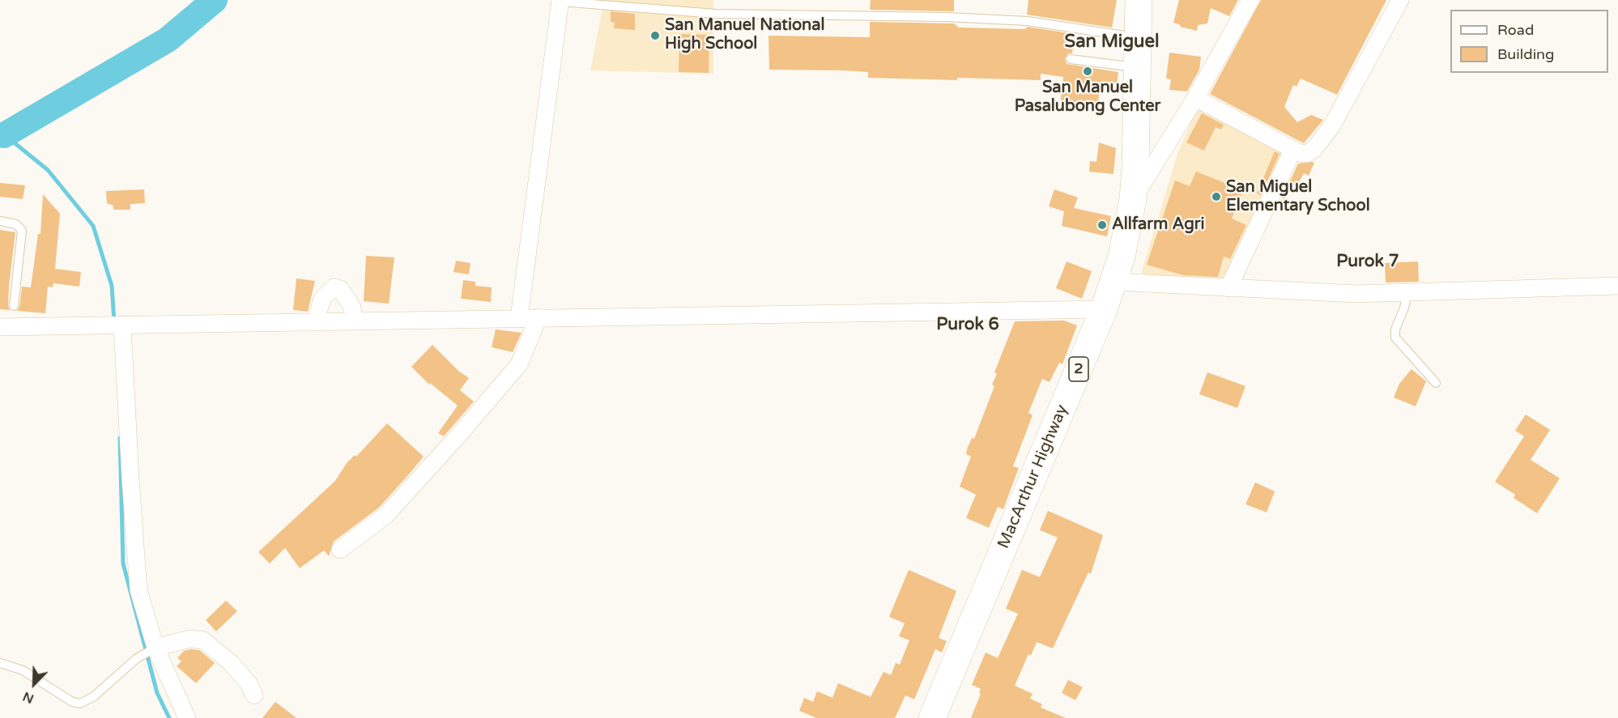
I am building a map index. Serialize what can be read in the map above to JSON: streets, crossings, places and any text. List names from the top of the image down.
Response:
{
  "streets": {
    "highway": ["2", "MacArthur Highway"]
  },
  "districts": ["San Miguel", "Purok 7", "Purok 6"],
  "places": [
    "San Manuel National High School",
    "San Manuel Pasalubong Center",
    "San Miguel Elementary School",
    "Allfarm Agri"
  ],
  "legend": ["Road", "Building"],
  "north": "bottom left"
}
